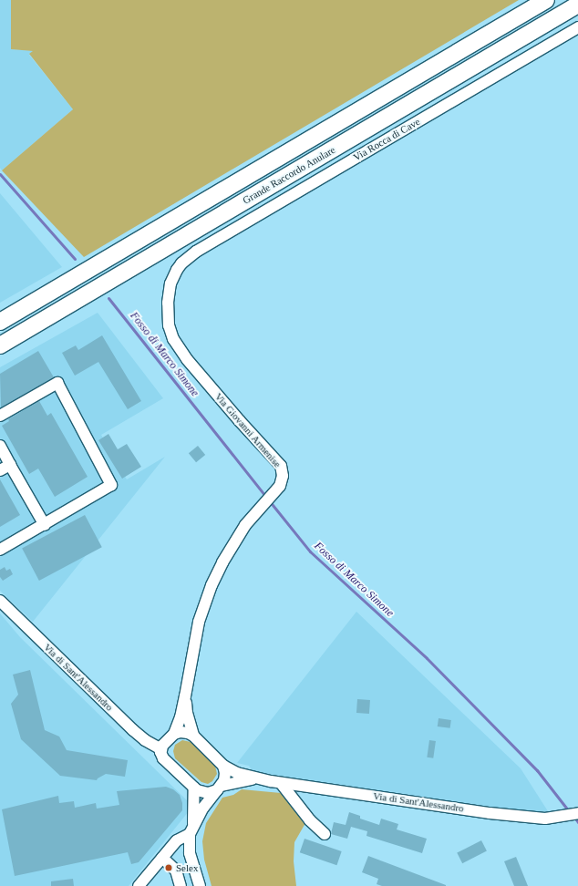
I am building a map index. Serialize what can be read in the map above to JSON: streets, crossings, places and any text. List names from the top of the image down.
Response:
{
  "streets": {
    "highway": ["Grande Raccordo Anulare"],
    "street": ["Via Rocca di Cave", "Via Giovanni Armenise", "Via di Sant'Alessandro"]
  },
  "crossings": [
    ["Via Rocca di Cave", "Via Giovanni Armenise"],
    ["Via Giovanni Armenise", "Via di Sant'Alessandro"]
  ],
  "water": ["Fosso di Marco Simone"],
  "places": ["Selex"]
}
